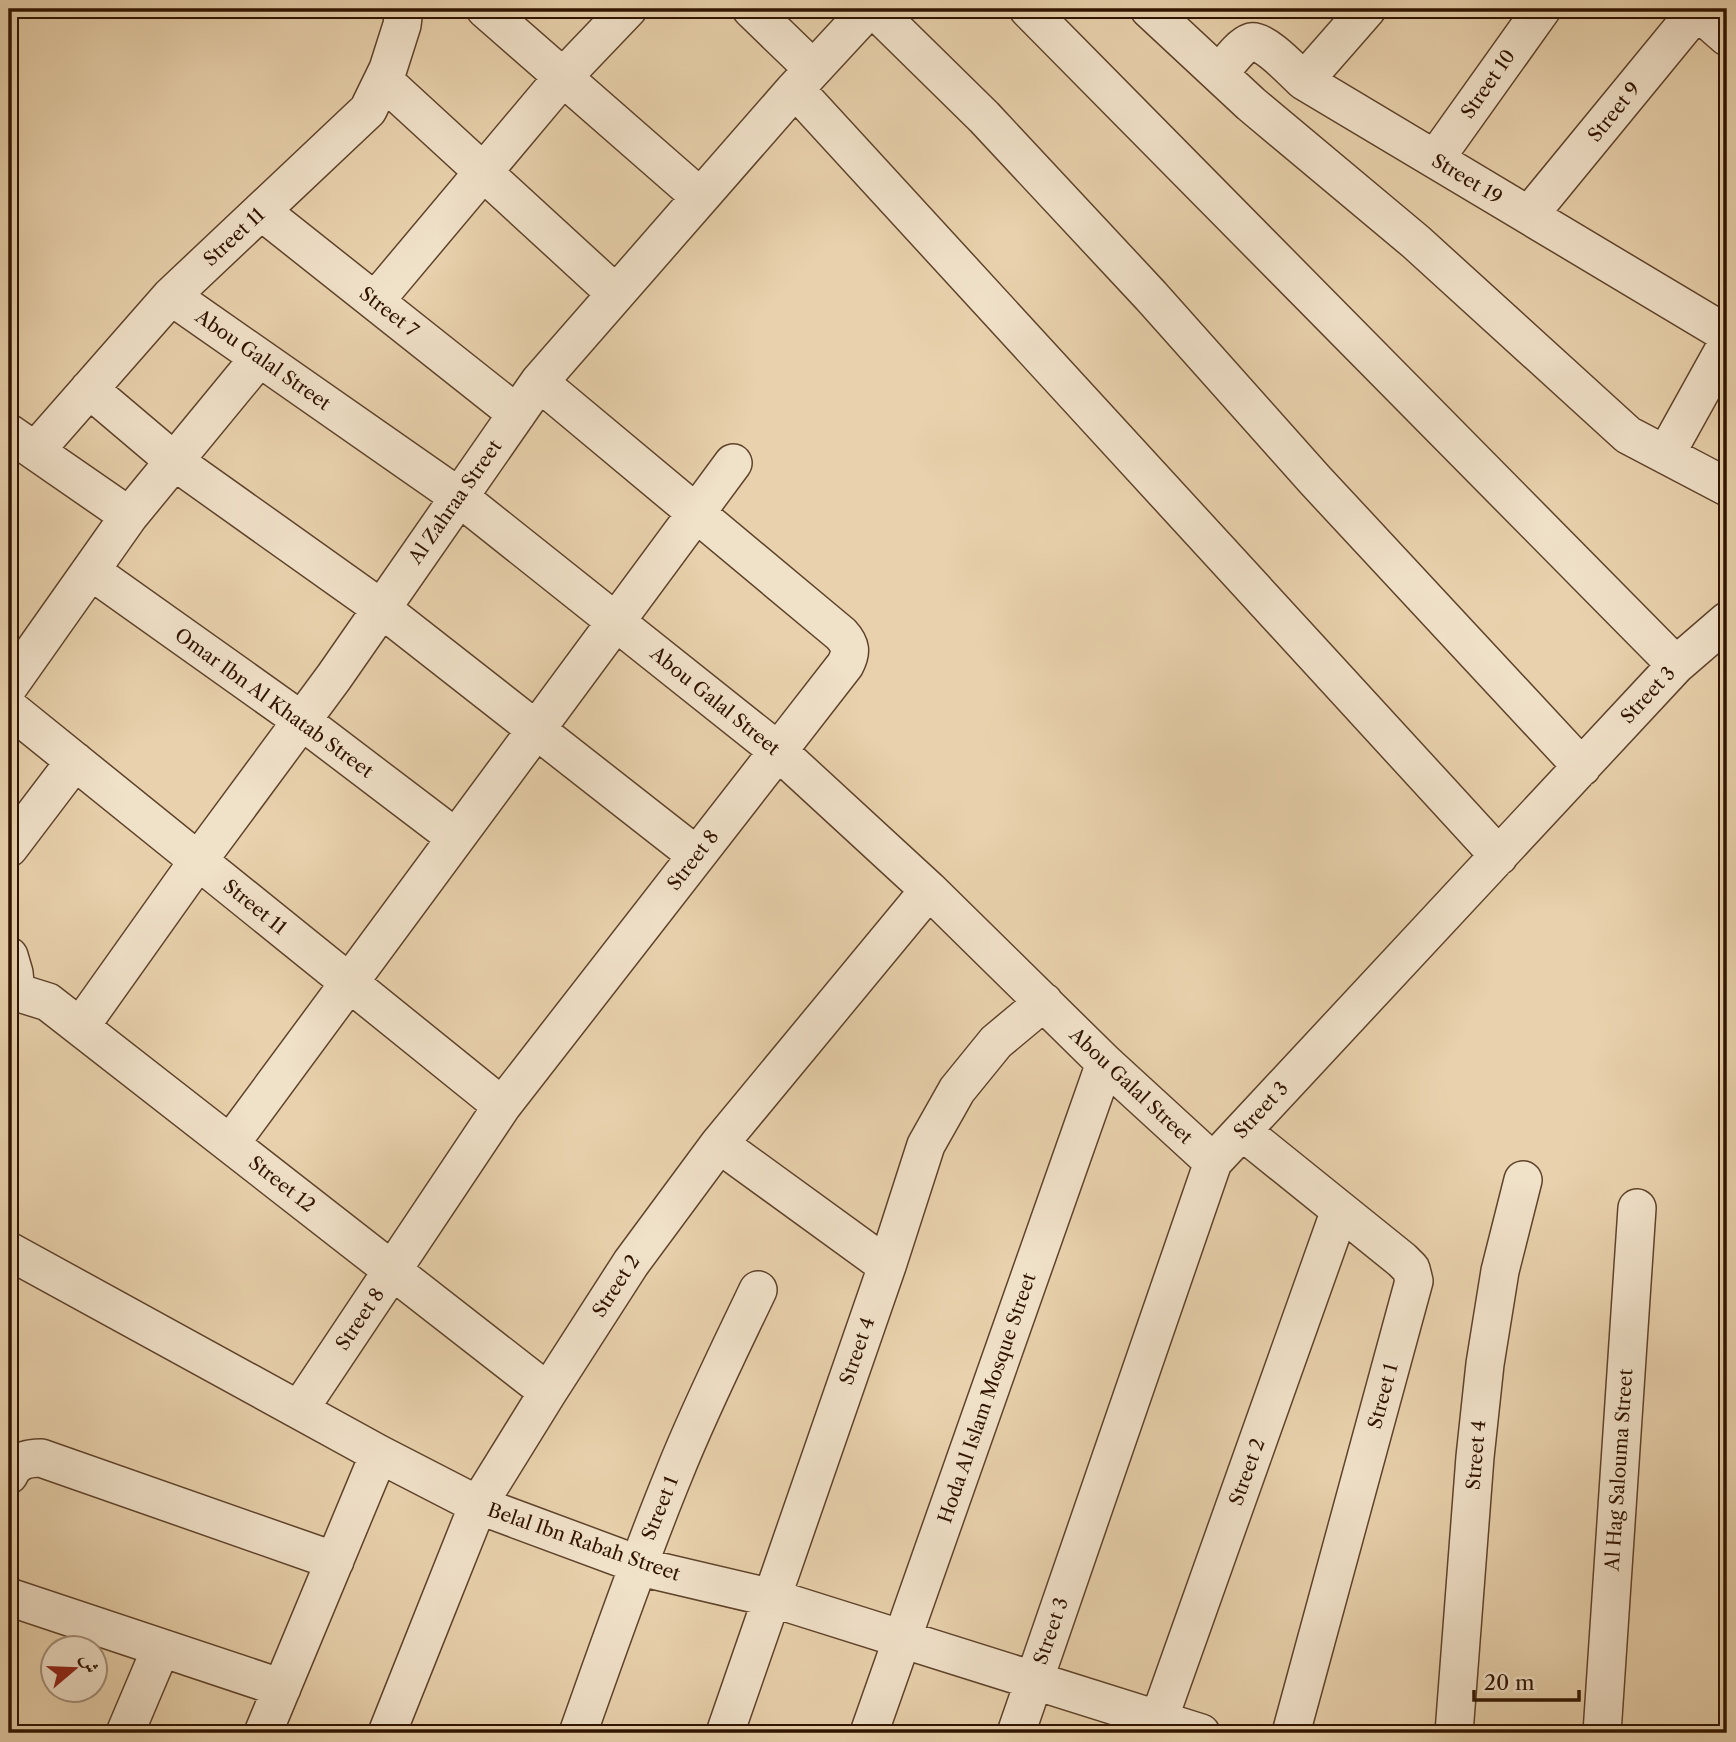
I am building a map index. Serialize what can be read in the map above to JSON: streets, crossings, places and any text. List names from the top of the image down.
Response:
{
  "streets": {
    "street": [
      "Street 10",
      "Street 9",
      "Street 19",
      "Street 11",
      "Street 7",
      "Abou Galal Street",
      "Al Zahraa Street",
      "Street 3",
      "Omar Ibn Al Khatab Street",
      "Street 8",
      "Street 12",
      "Street 2",
      "Street 4",
      "Street 1",
      "Hoda Al Islam Mosque Street",
      "Al Hag Salouma Street",
      "Belal Ibn Rabah Street"
    ]
  },
  "crossings": [
    ["Street 10", "Street 19"],
    ["Street 9", "Street 19"],
    ["Street 11", "Street 7"],
    ["Street 11", "Abou Galal Street"],
    ["Street 11", "Al Zahraa Street"],
    ["Street 11", "Street 8"],
    ["Street 7", "Al Zahraa Street"],
    ["Abou Galal Street", "Al Zahraa Street"],
    ["Abou Galal Street", "Street 3"],
    ["Abou Galal Street", "Street 8"],
    ["Abou Galal Street", "Street 2"],
    ["Abou Galal Street", "Street 4"],
    ["Abou Galal Street", "Hoda Al Islam Mosque Street"],
    ["Al Zahraa Street", "Omar Ibn Al Khatab Street"],
    ["Al Zahraa Street", "Street 8"],
    ["Al Zahraa Street", "Street 12"],
    ["Street 3", "Street 1"],
    ["Street 3", "Belal Ibn Rabah Street"],
    ["Street 8", "Street 12"],
    ["Street 8", "Belal Ibn Rabah Street"],
    ["Street 12", "Street 2"],
    ["Street 2", "Street 1"],
    ["Street 2", "Belal Ibn Rabah Street"],
    ["Street 4", "Belal Ibn Rabah Street"],
    ["Street 1", "Belal Ibn Rabah Street"],
    ["Hoda Al Islam Mosque Street", "Belal Ibn Rabah Street"]
  ],
  "scale_bar": "20 m",
  "north": "right"
}
